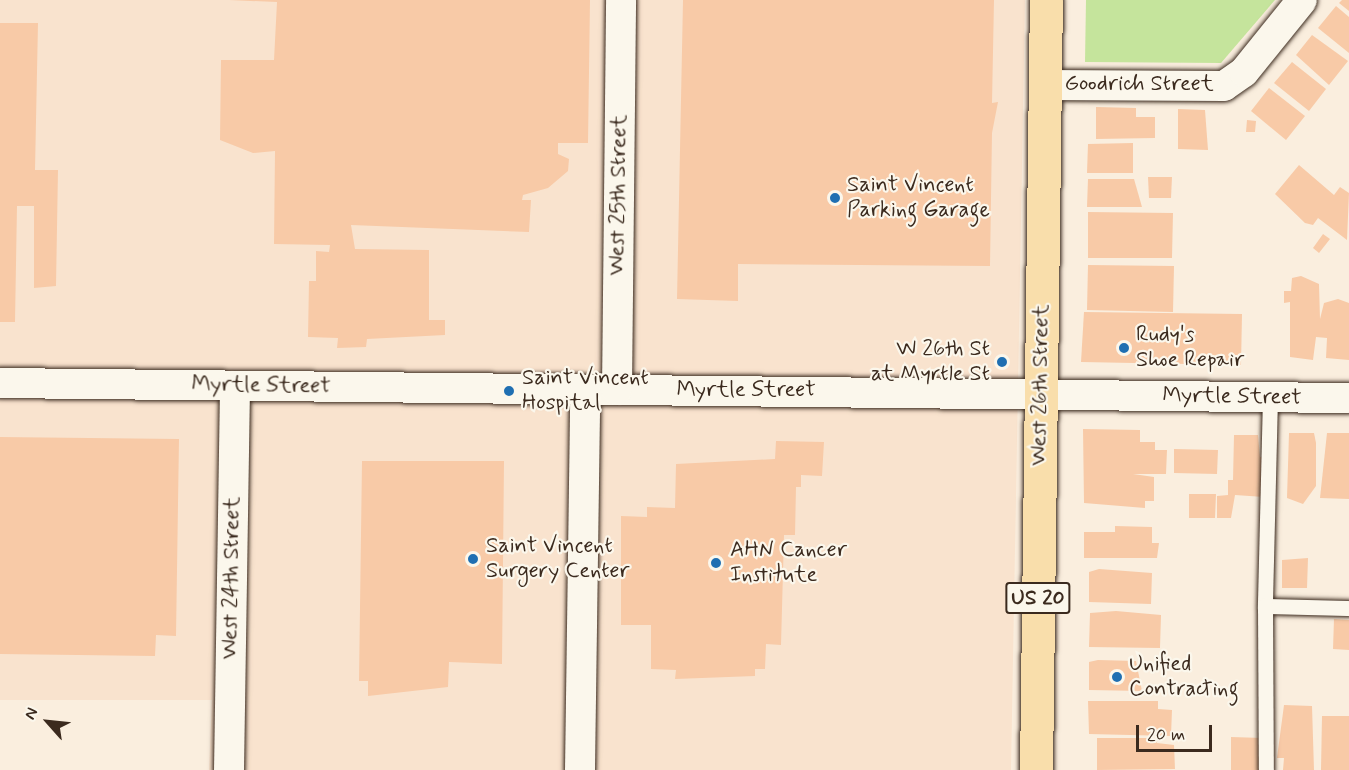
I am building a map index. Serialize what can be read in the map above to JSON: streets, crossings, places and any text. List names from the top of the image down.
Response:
{
  "streets": {
    "main road": ["West 26th Street", "US 20"],
    "street": [
      "Goodrich Street",
      "West 25th Street",
      "Myrtle Street",
      "West 24th Street"
    ]
  },
  "crossings": [
    ["Goodrich Street", "West 26th Street"],
    ["West 25th Street", "Myrtle Street"],
    ["West 26th Street", "Myrtle Street"],
    ["Myrtle Street", "West 24th Street"]
  ],
  "places": [
    "Saint Vincent Parking Garage",
    "Rudy's Shoe Repair",
    "W 26th St at Myrtle St",
    "Saint Vincent Hospital",
    "Saint Vincent Surgery Center",
    "AHN Cancer Institute",
    "Unified Contracting"
  ],
  "scale_bar": "20 m",
  "north": "top left"
}
